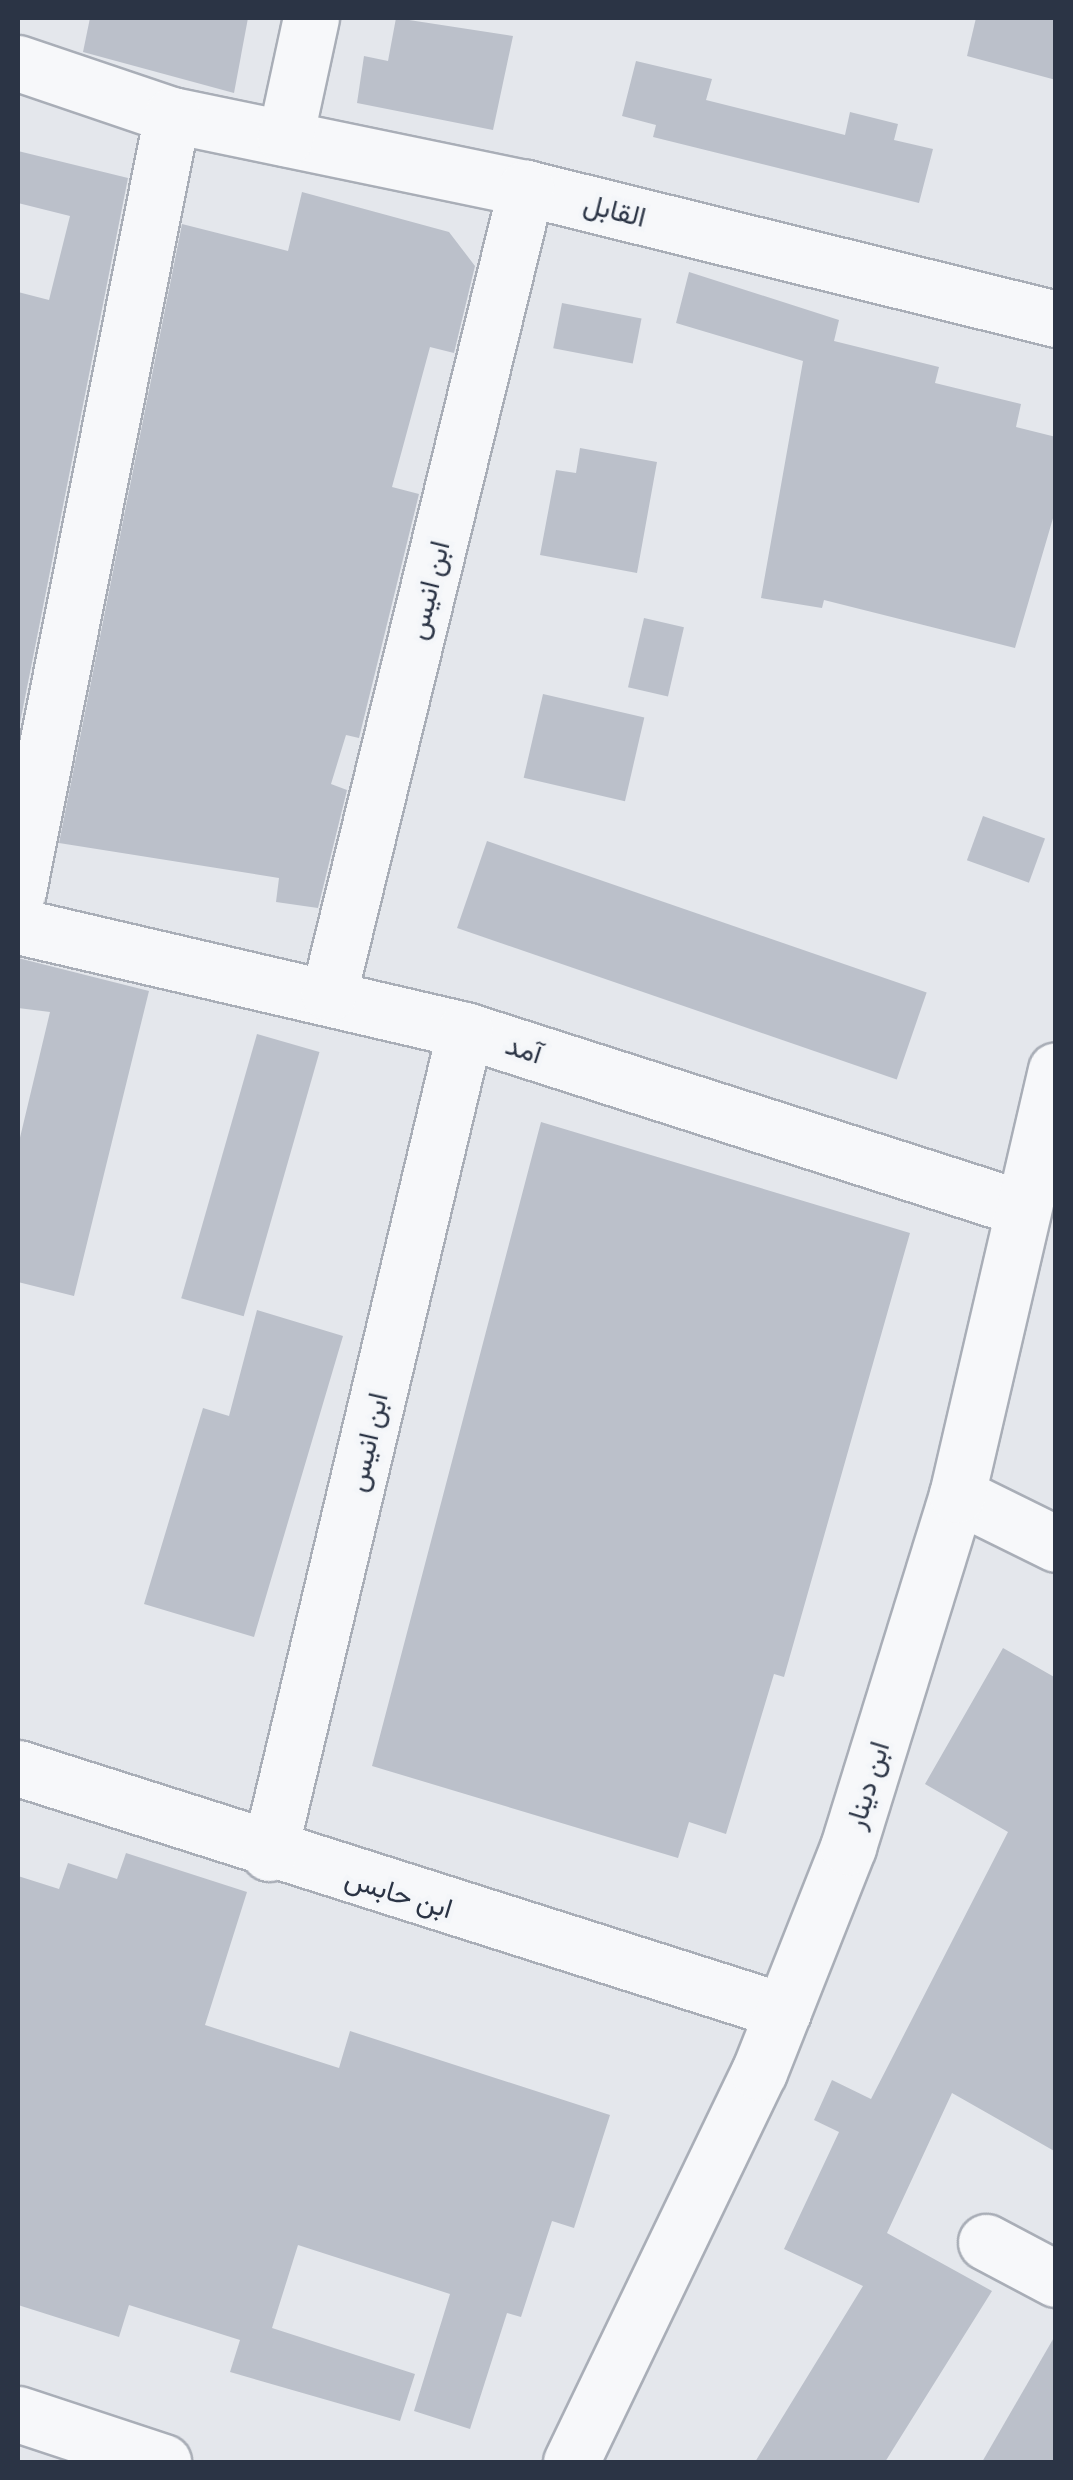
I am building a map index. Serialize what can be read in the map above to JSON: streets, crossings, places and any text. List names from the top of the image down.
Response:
{
  "streets": {
    "street": [
      "القابل",
      "ابن انيس",
      "آمد",
      "ابن دينار",
      "ابن حابس"
    ]
  },
  "crossings": [
    ["القابل", "ابن انيس"],
    ["ابن انيس", "آمد"],
    ["ابن انيس", "ابن حابس"],
    ["آمد", "ابن دينار"],
    ["ابن دينار", "ابن حابس"]
  ]
}
